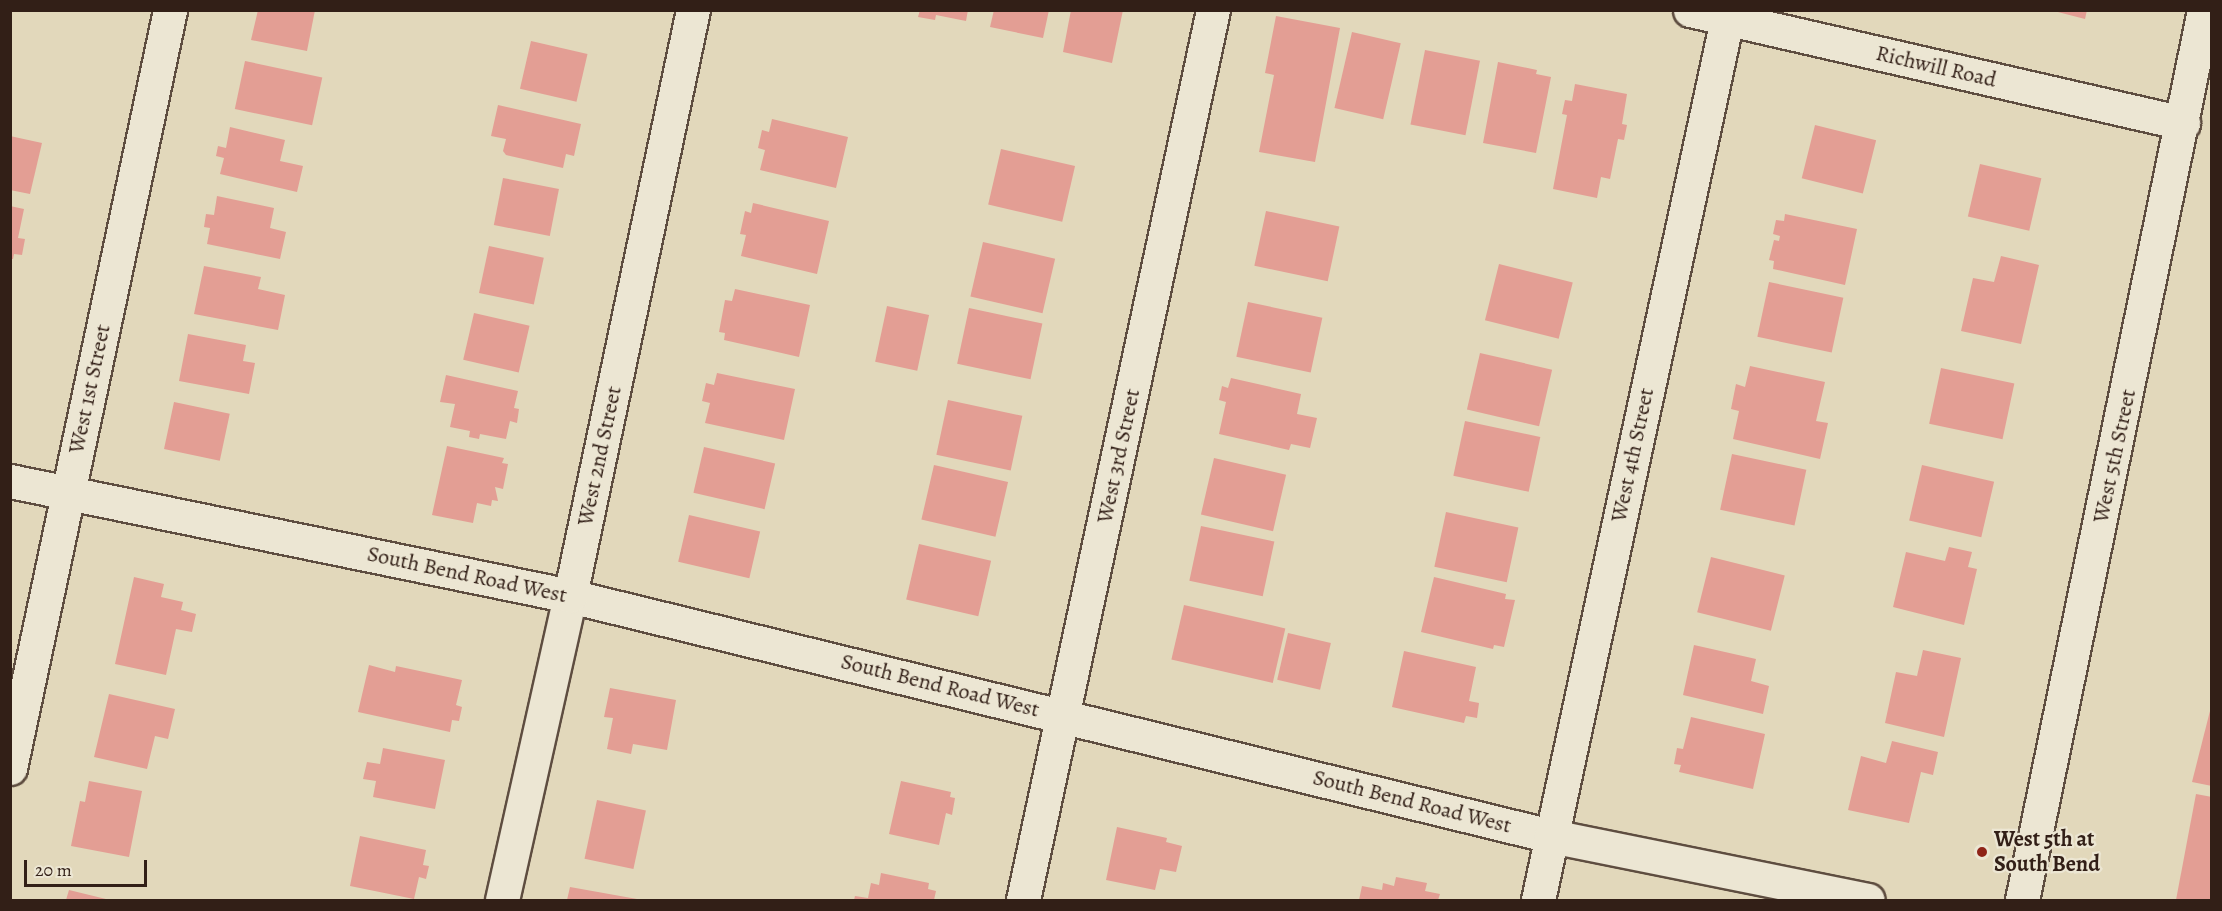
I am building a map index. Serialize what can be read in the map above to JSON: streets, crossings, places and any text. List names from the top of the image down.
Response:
{
  "streets": {
    "street": [
      "Richwill Road",
      "West 1st Street",
      "West 4th Street",
      "West 2nd Street",
      "West 3rd Street",
      "West 5th Street",
      "South Bend Road West"
    ]
  },
  "crossings": [
    ["Richwill Road", "West 4th Street"],
    ["Richwill Road", "West 5th Street"],
    ["West 1st Street", "South Bend Road West"],
    ["West 4th Street", "South Bend Road West"],
    ["West 2nd Street", "South Bend Road West"],
    ["West 3rd Street", "South Bend Road West"]
  ],
  "places": ["West 5th at South Bend"],
  "scale_bar": "20 m"
}
